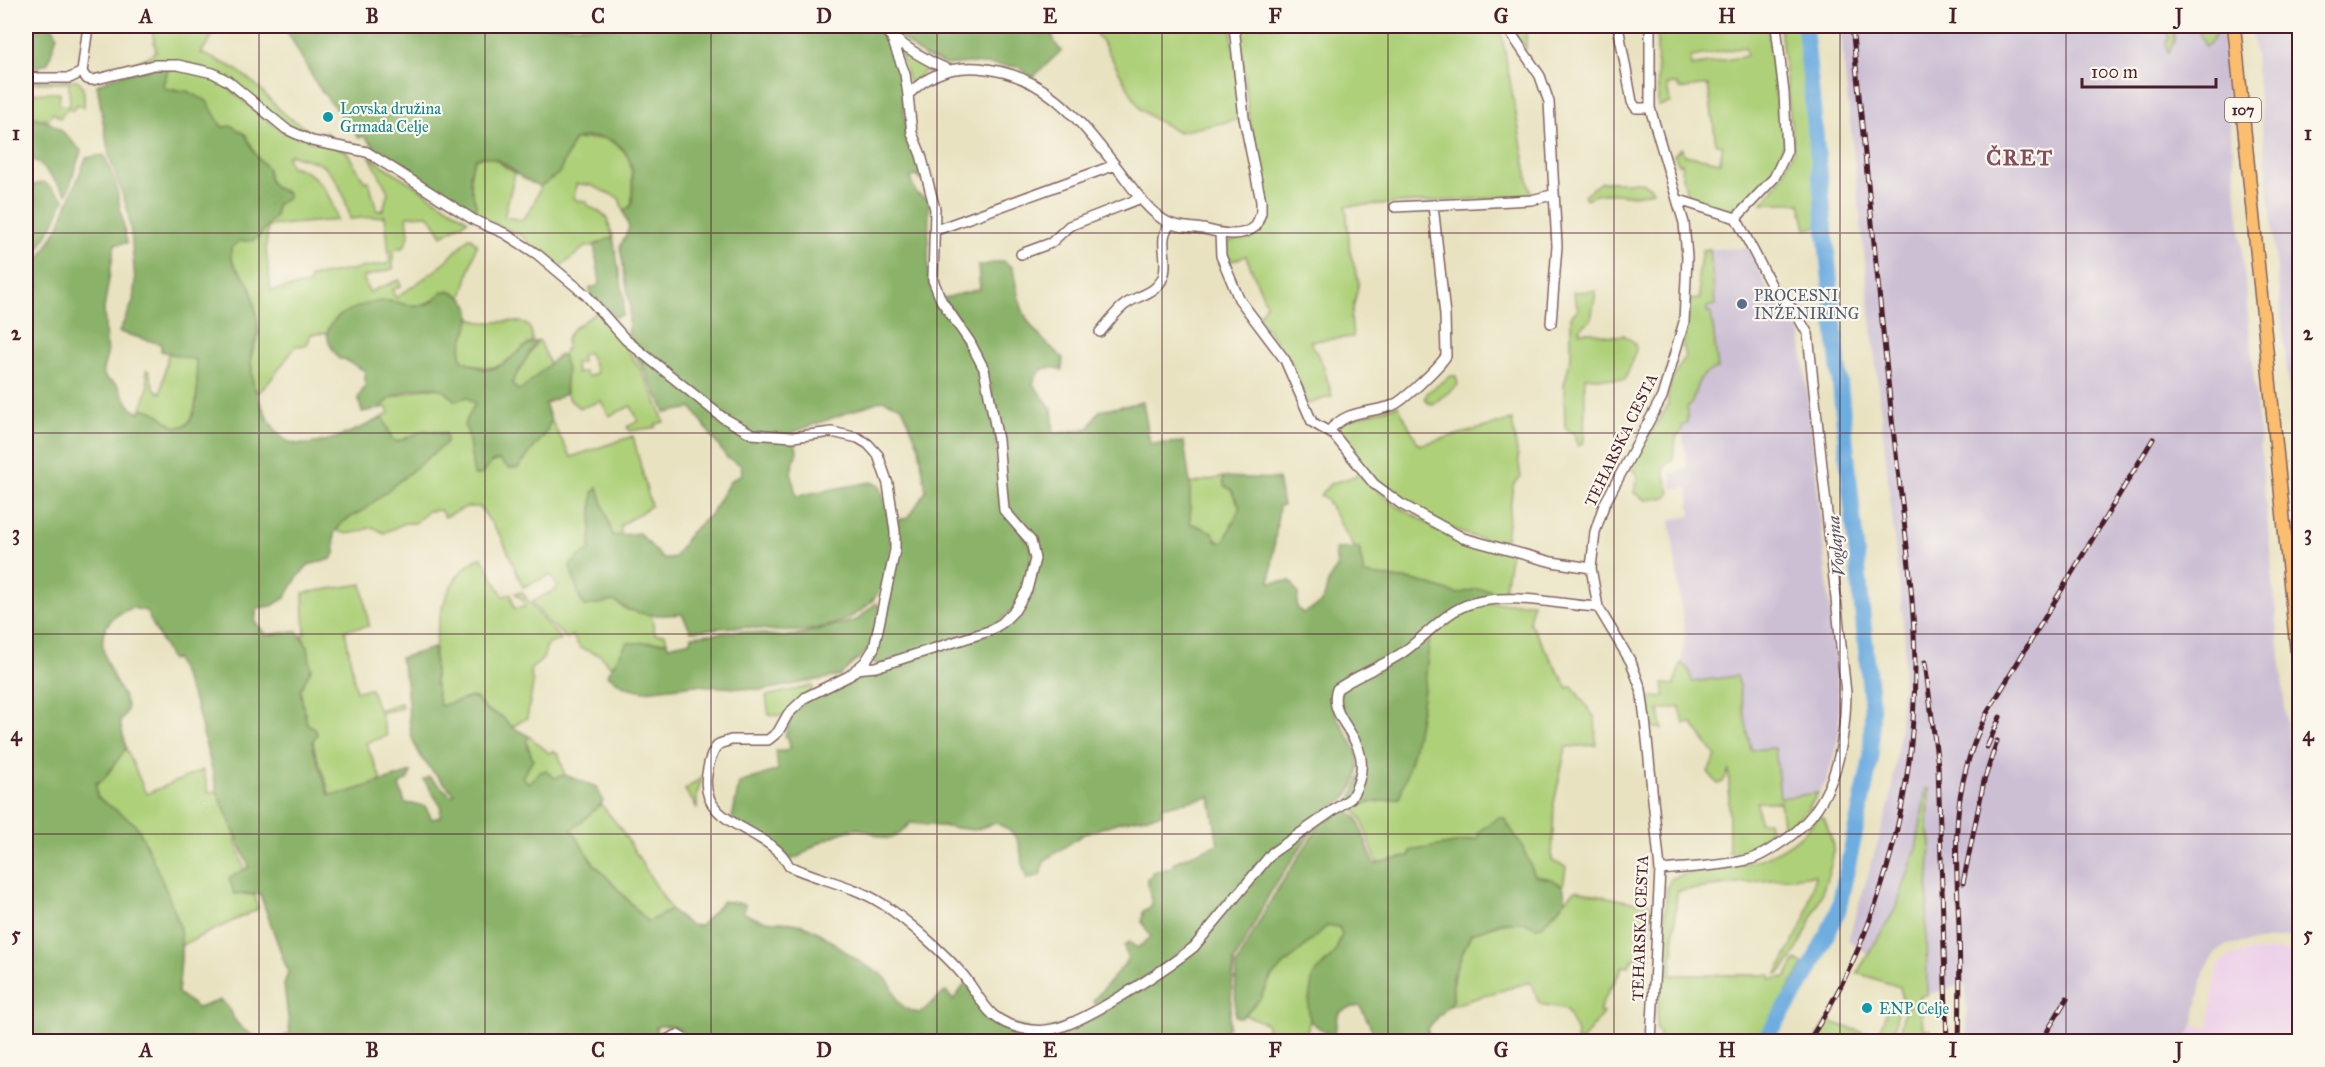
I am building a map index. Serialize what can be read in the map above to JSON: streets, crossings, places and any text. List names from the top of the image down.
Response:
{
  "streets": {
    "main road": ["107"],
    "street": ["TEHARSKA CESTA"]
  },
  "districts": ["ČRET"],
  "water": ["Voglajna"],
  "places": ["Lovska družina Grmada Celje", "PROCESNI INŽENIRING", "ENP Celje"],
  "scale_bar": "100 m",
  "grid": {
    "columns": [
      "A",
      "B",
      "C",
      "D",
      "E",
      "F",
      "G",
      "H",
      "I",
      "J"
    ],
    "rows": [
      "1",
      "2",
      "3",
      "4",
      "5"
    ]
  }
}
